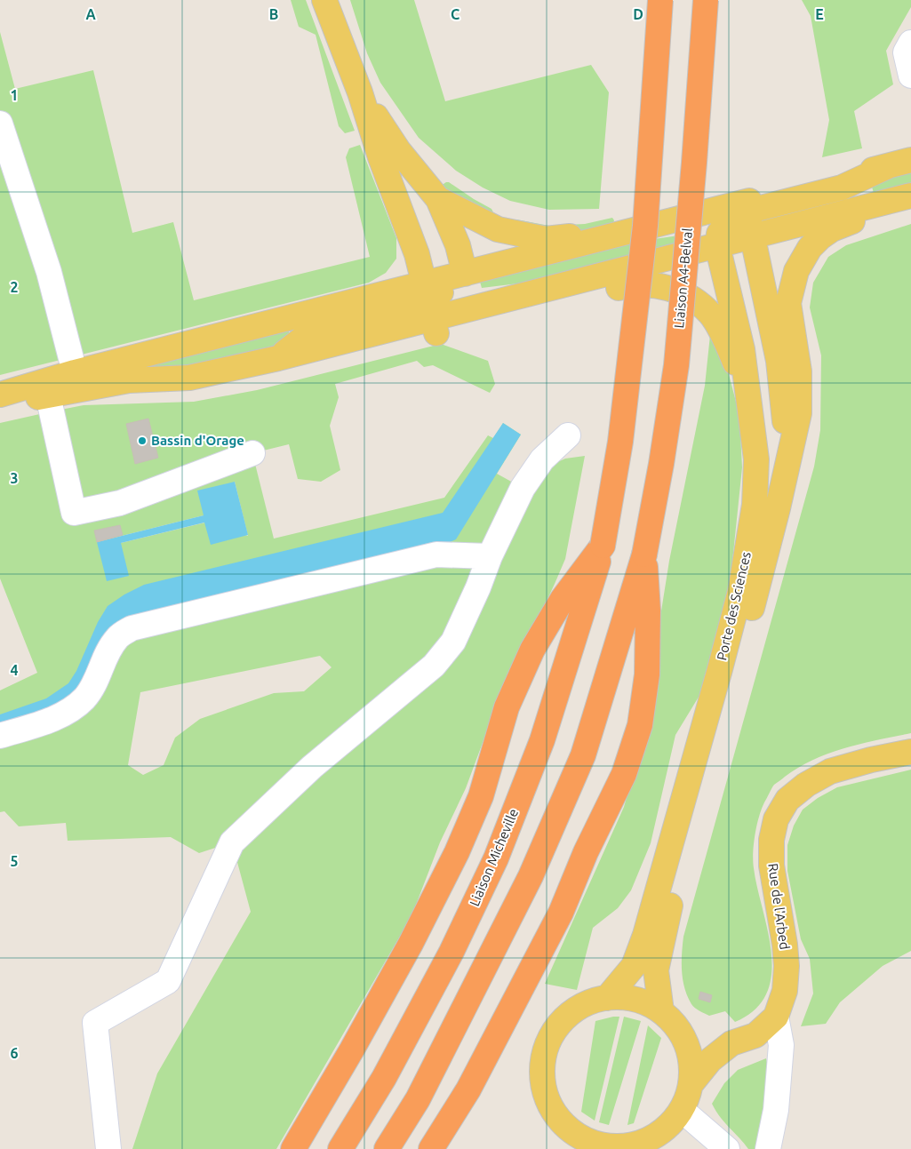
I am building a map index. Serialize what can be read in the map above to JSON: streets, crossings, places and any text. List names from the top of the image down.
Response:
{
  "streets": {
    "highway": ["Liaison A4-Belval", "Liaison Micheville"],
    "main road": ["Porte des Sciences", "Rue de l'Arbed"]
  },
  "places": ["Bassin d'Orage"],
  "grid": {
    "columns": [
      "A",
      "B",
      "C",
      "D",
      "E"
    ],
    "rows": [
      "1",
      "2",
      "3",
      "4",
      "5",
      "6"
    ]
  }
}
